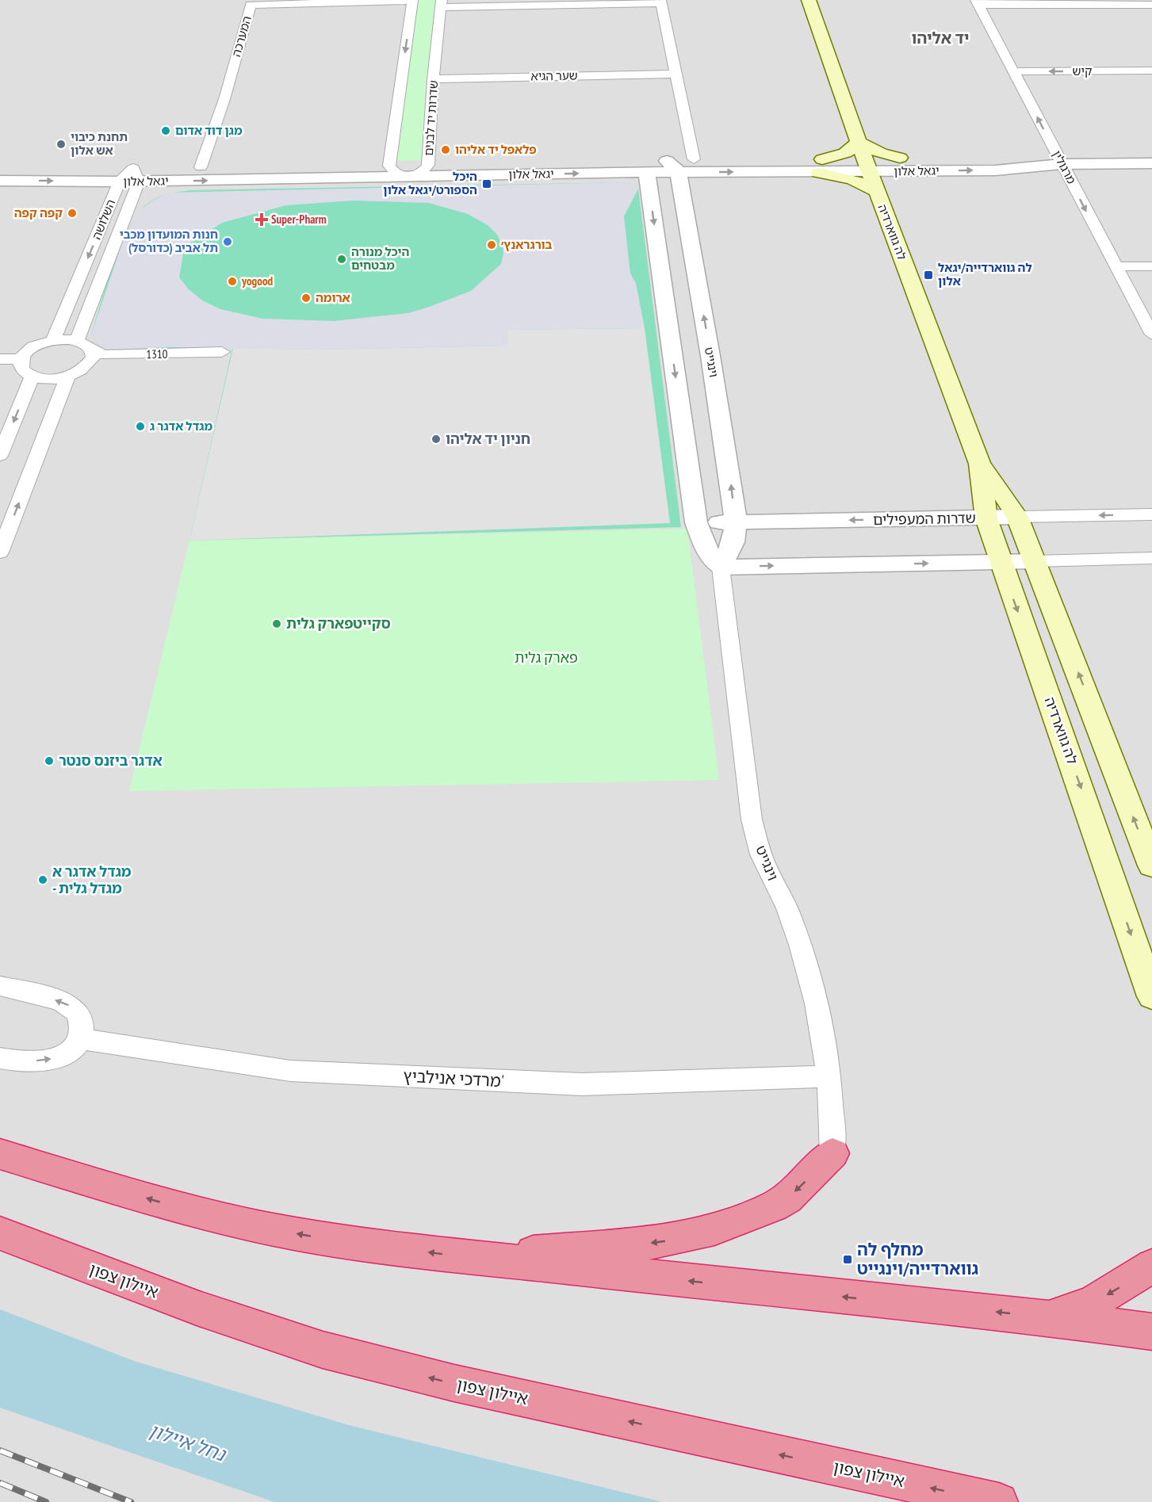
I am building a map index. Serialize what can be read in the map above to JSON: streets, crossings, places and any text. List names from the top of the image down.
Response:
{
  "streets": {
    "highway": ["איילון צפון"],
    "main road": ["לה גווארדיה"],
    "street": [
      "המערכה",
      "קיש",
      "שער הגיא",
      "שדרות יד לבנים",
      "מרגולין",
      "יגאל אלון",
      "השלושה",
      "1310",
      "וינגייט",
      "שדרות המעפילים",
      "מרדכי אנילביץ'"
    ]
  },
  "crossings": [
    ["המערכה", "יגאל אלון"],
    ["קיש", "מרגולין"],
    ["שער הגיא", "שדרות יד לבנים"],
    ["שדרות יד לבנים", "יגאל אלון"],
    ["מרגולין", "יגאל אלון"],
    ["יגאל אלון", "השלושה"],
    ["יגאל אלון", "לה גווארדיה"],
    ["יגאל אלון", "וינגייט"],
    ["השלושה", "1310"],
    ["לה גווארדיה", "שדרות המעפילים"],
    ["וינגייט", "שדרות המעפילים"],
    ["וינגייט", "מרדכי אנילביץ'"]
  ],
  "districts": ["יד אליהו"],
  "water": ["נחל איילון"],
  "parks": ["פארק גלית"],
  "places": {
    "other": [
      "מגן דוד אדום",
      "תחנת כיבוי אש אלון",
      "פלאפל יד אליהו",
      "קפה קפה",
      "חנות המועדון מכבי תל אביב (כדורסל)",
      "בורגראנץ׳",
      "היכל מנורה מבטחים",
      "yogood",
      "ארומה",
      "מגדל אדגר ג",
      "חניון יד אליהו",
      "סקייטפארק גלית",
      "אדגר ביזנס סנטר",
      "מגדל אדגר א - מגדל גלית"
    ],
    "transit": ["היכל הספורט/יגאל אלון", "לה גווארדייה/יגאל אלון", "מחלף לה גווארדייה/וינגייט"],
    "health": ["Super-Pharm"]
  }
}
